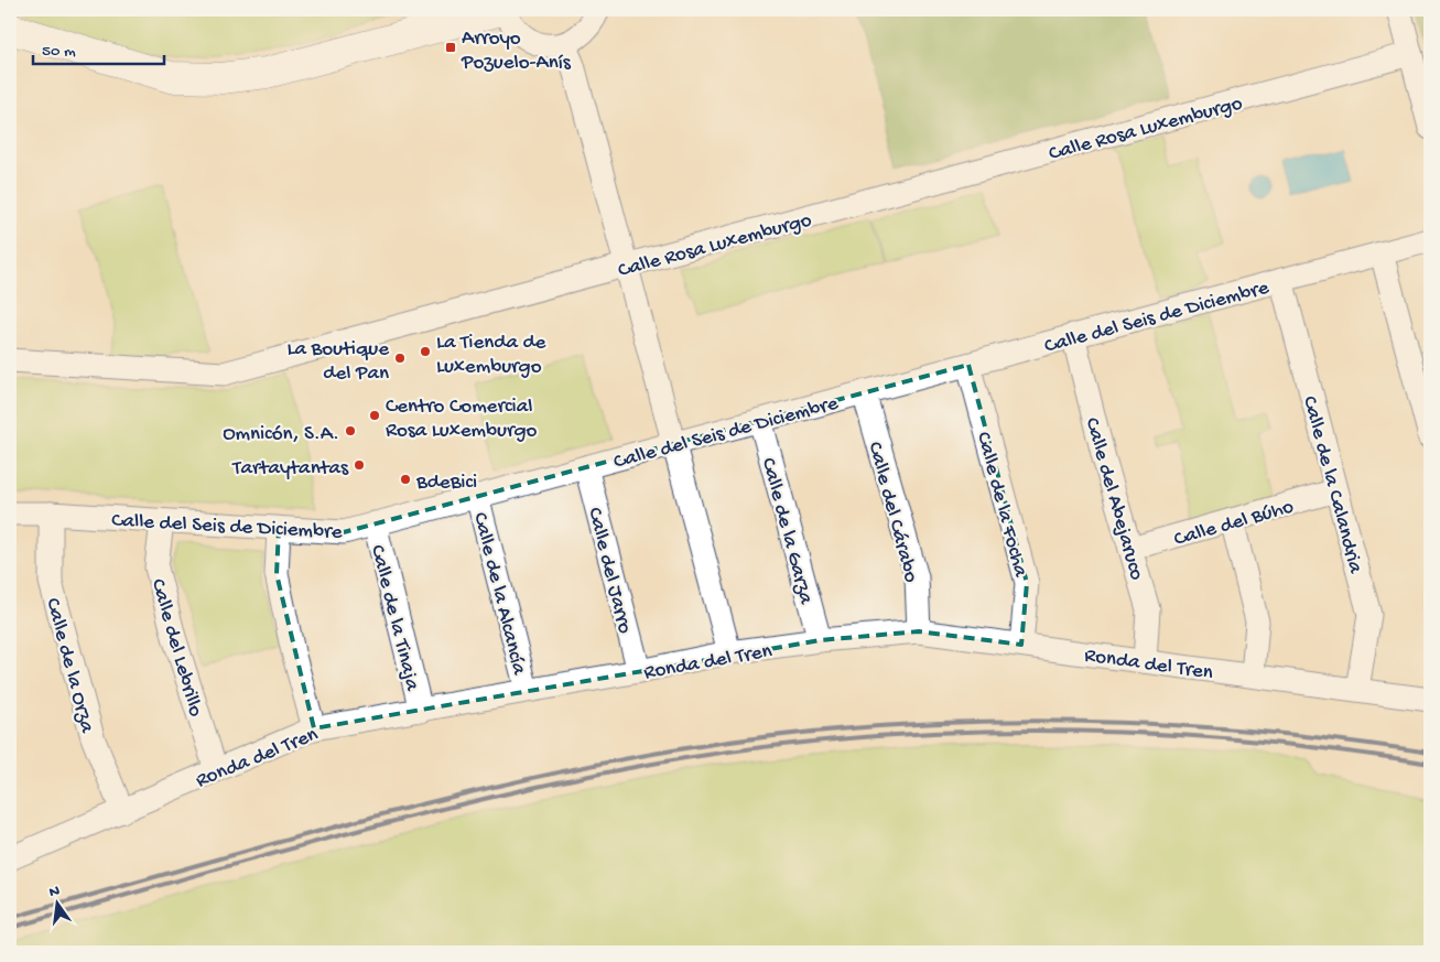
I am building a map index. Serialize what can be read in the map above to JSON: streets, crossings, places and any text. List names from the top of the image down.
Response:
{
  "streets": {
    "street": [
      "Calle Rosa Luxemburgo",
      "Calle del Seis de Diciembre",
      "Calle de la Calandria",
      "Calle del Abejaruco",
      "Calle de la Focha",
      "Calle del Cárabo",
      "Calle del Búho",
      "Calle de la Garza",
      "Calle del Jarro",
      "Calle de la Alcancía",
      "Calle de la Tinaja",
      "Calle del Lebrillo",
      "Ronda del Tren",
      "Calle de la Orza"
    ]
  },
  "crossings": [
    ["Calle del Seis de Diciembre", "Calle de la Calandria"],
    ["Calle del Seis de Diciembre", "Calle del Abejaruco"],
    ["Calle del Seis de Diciembre", "Calle de la Focha"],
    ["Calle del Seis de Diciembre", "Calle del Cárabo"],
    ["Calle del Seis de Diciembre", "Calle de la Garza"],
    ["Calle del Seis de Diciembre", "Calle del Jarro"],
    ["Calle del Seis de Diciembre", "Calle de la Alcancía"],
    ["Calle del Seis de Diciembre", "Calle de la Tinaja"],
    ["Calle del Seis de Diciembre", "Calle del Lebrillo"],
    ["Calle del Seis de Diciembre", "Calle de la Orza"],
    ["Calle de la Calandria", "Calle del Búho"],
    ["Calle de la Calandria", "Ronda del Tren"],
    ["Calle del Abejaruco", "Calle del Búho"],
    ["Calle del Abejaruco", "Ronda del Tren"],
    ["Calle de la Focha", "Ronda del Tren"],
    ["Calle del Cárabo", "Ronda del Tren"],
    ["Calle de la Garza", "Ronda del Tren"],
    ["Calle del Jarro", "Ronda del Tren"],
    ["Calle de la Alcancía", "Ronda del Tren"],
    ["Calle de la Tinaja", "Ronda del Tren"],
    ["Calle del Lebrillo", "Ronda del Tren"],
    ["Ronda del Tren", "Calle de la Orza"]
  ],
  "places": {
    "transit": ["Arroyo Pozuelo-Anís"],
    "other": [
      "La Tienda de Luxemburgo",
      "La Boutique del Pan",
      "Centro Comercial Rosa Luxemburgo",
      "Omnicón, S.A.",
      "Tartaytantas",
      "BdeBici"
    ]
  },
  "scale_bar": "50 m",
  "north": "top"
}
